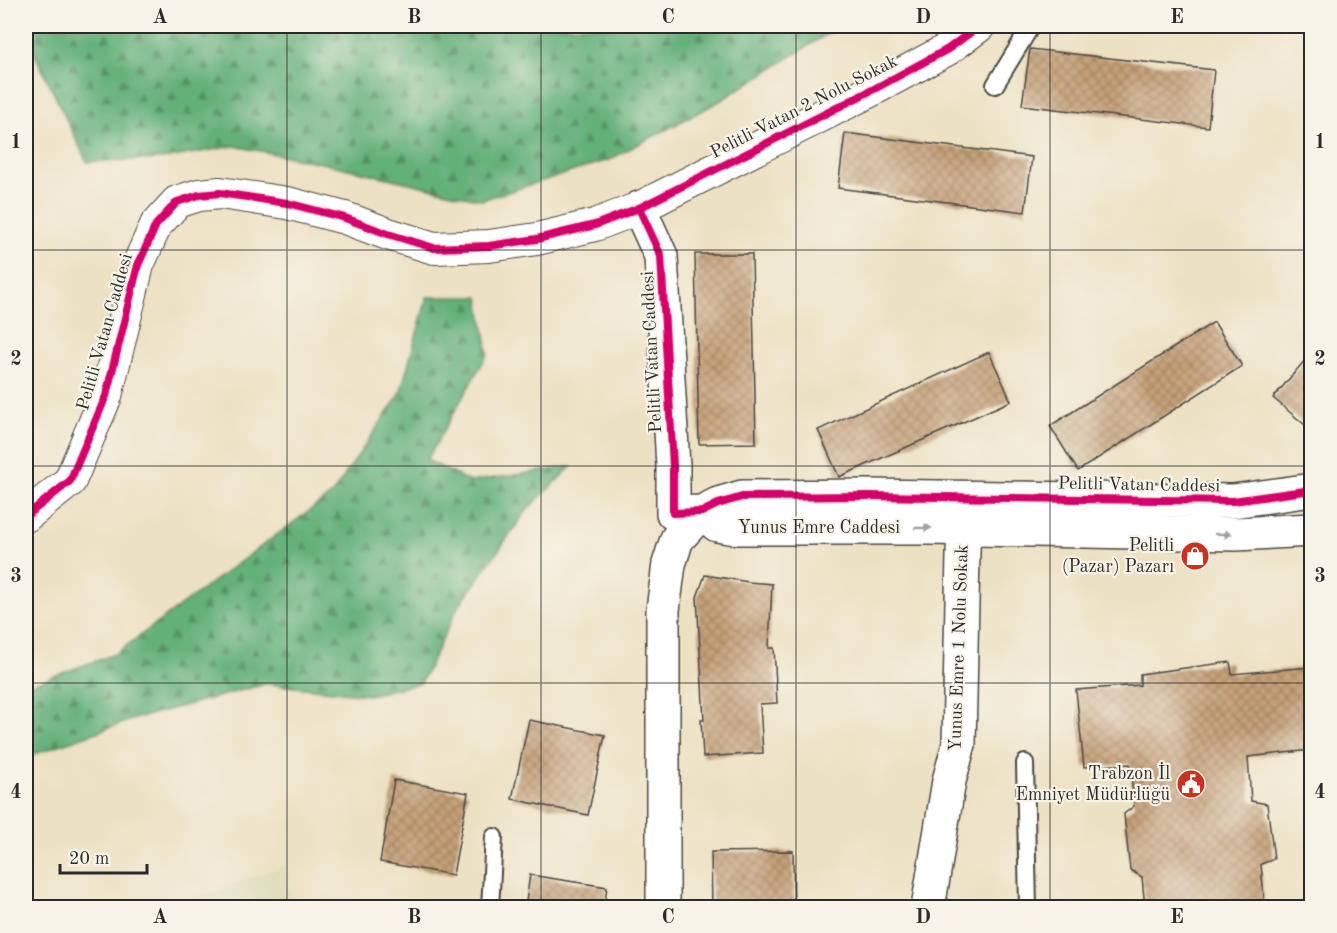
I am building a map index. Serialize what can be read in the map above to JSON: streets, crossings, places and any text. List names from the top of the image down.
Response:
{
  "streets": {
    "street": ["Pelitli Vatan 2 Nolu Sokak", "Pelitli Vatan Caddesi", "Yunus Emre 1 Nolu Sokak"]
  },
  "crossings": [
    ["Pelitli Vatan 2 Nolu Sokak", "Pelitli Vatan Caddesi"],
    ["Pelitli Vatan Caddesi", "Yunus Emre 1 Nolu Sokak"]
  ],
  "places": {
    "shop": ["Pelitli (Pazar) Pazarı"],
    "public building": ["Trabzon İl Emniyet Müdürlüğü"]
  },
  "scale_bar": "20 m",
  "grid": {
    "columns": [
      "A",
      "B",
      "C",
      "D",
      "E"
    ],
    "rows": [
      "1",
      "2",
      "3",
      "4"
    ]
  }
}
